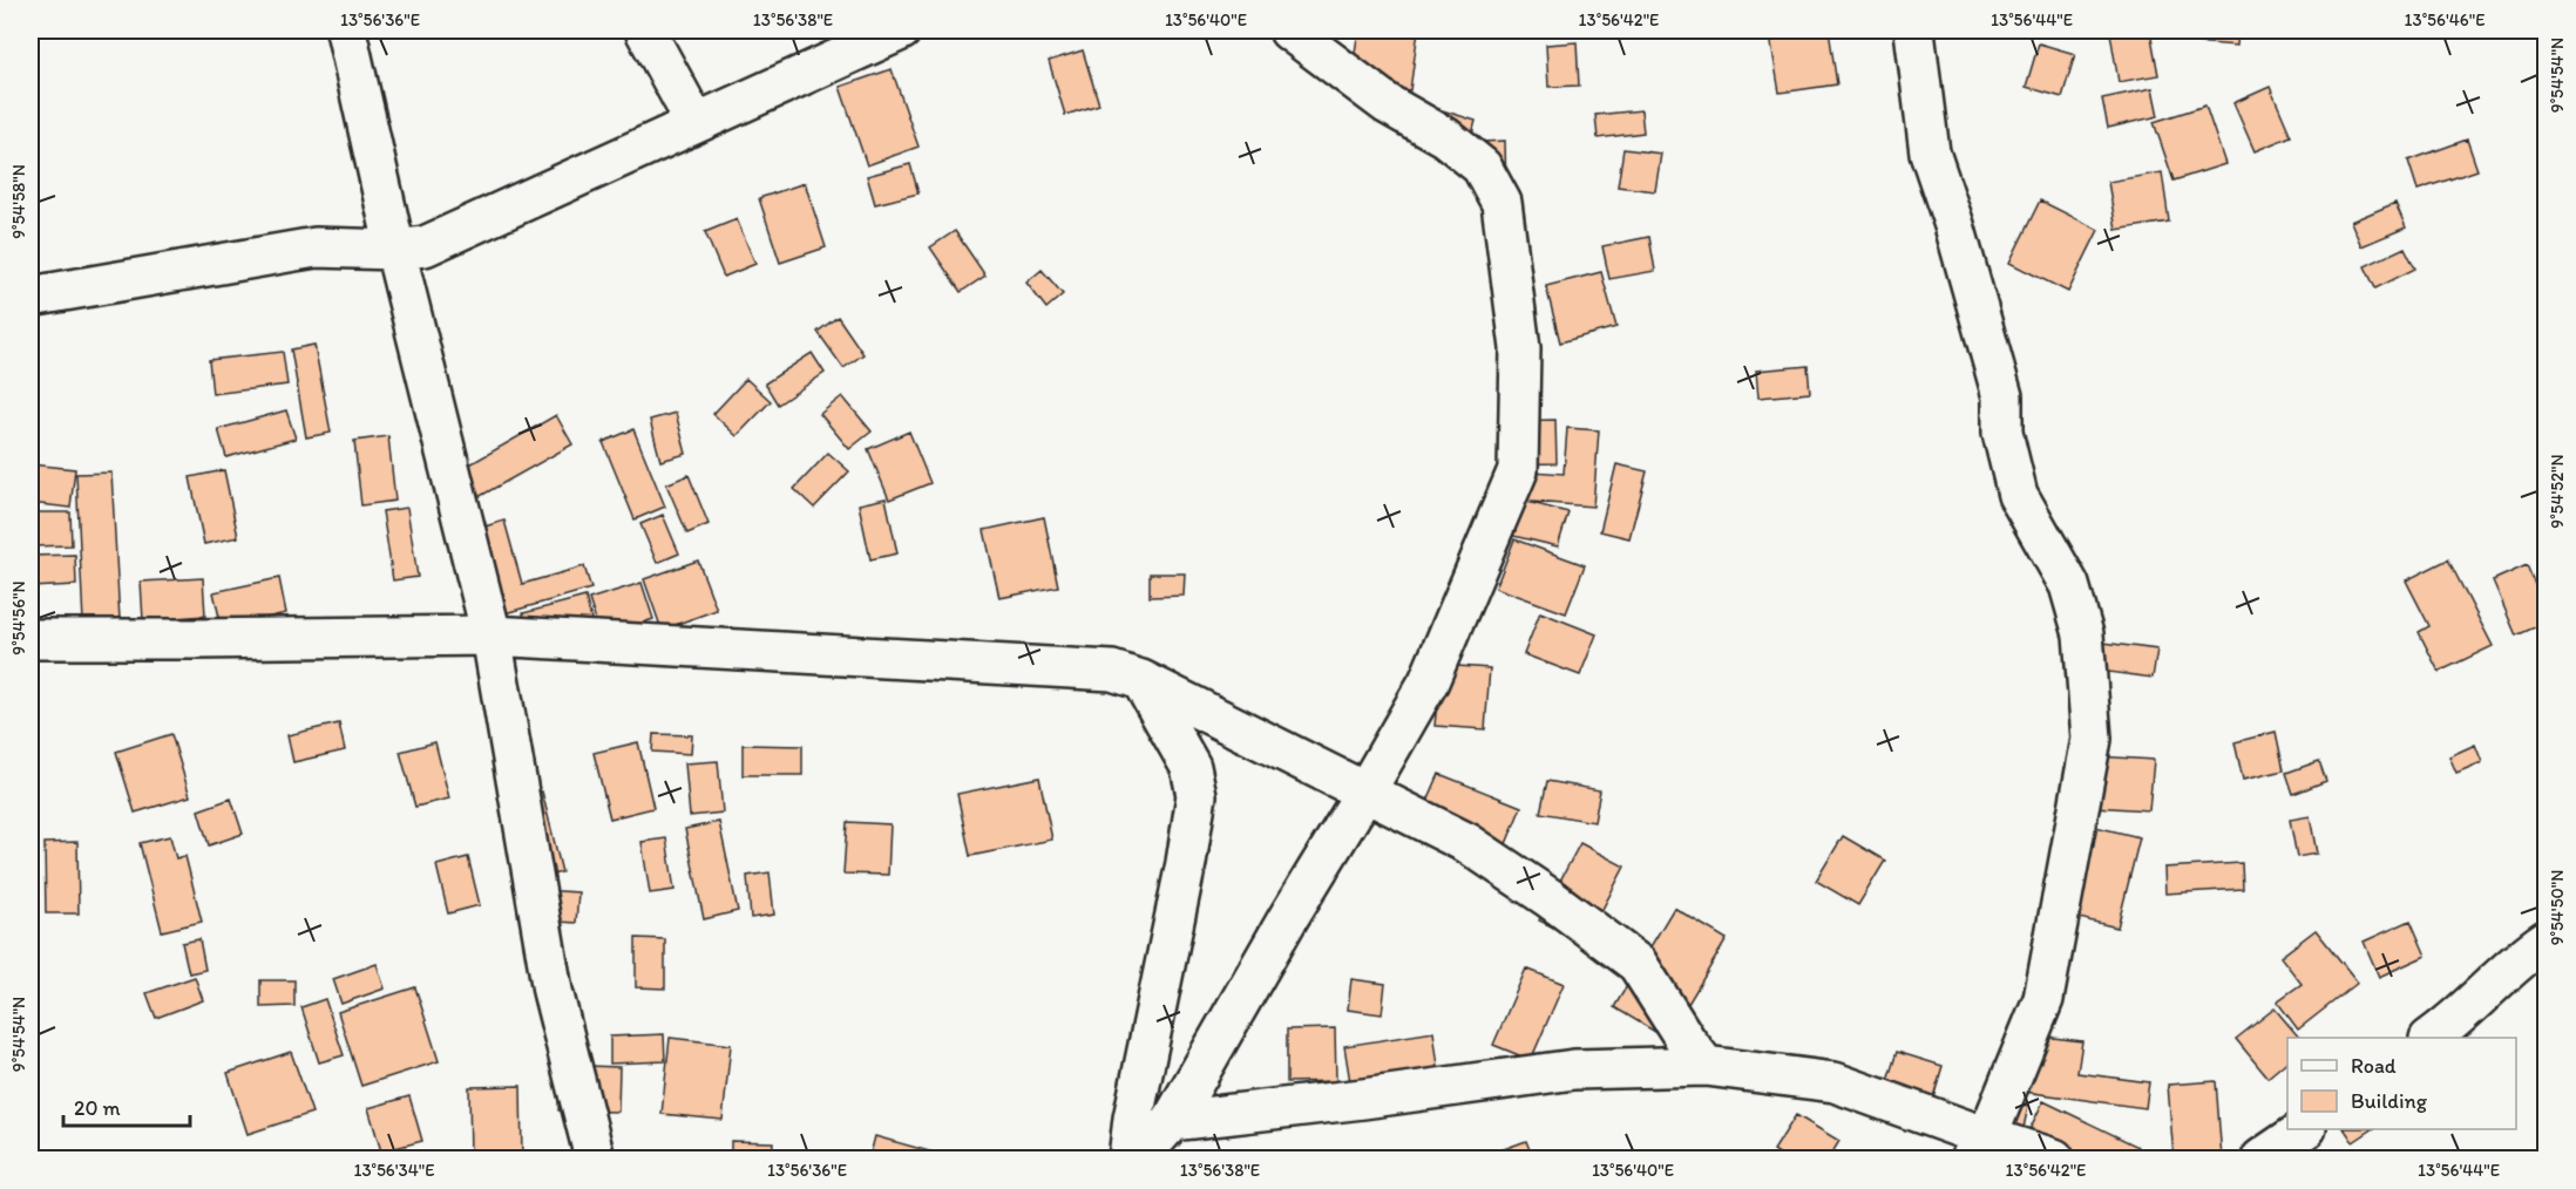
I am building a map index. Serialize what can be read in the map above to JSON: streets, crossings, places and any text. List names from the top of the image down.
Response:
{
  "legend": ["Road", "Building"],
  "scale_bar": "20 m",
  "coordinates": [
    "13°56'36\"E",
    "13°56'38\"E",
    "13°56'40\"E",
    "13°56'42\"E",
    "13°56'44\"E",
    "13°56'46\"E",
    "9°54'54\"N",
    "9°54'58\"N",
    "9°54'52\"N",
    "9°54'56\"N",
    "9°54'50\"N",
    "13°56'34\"E"
  ]
}
